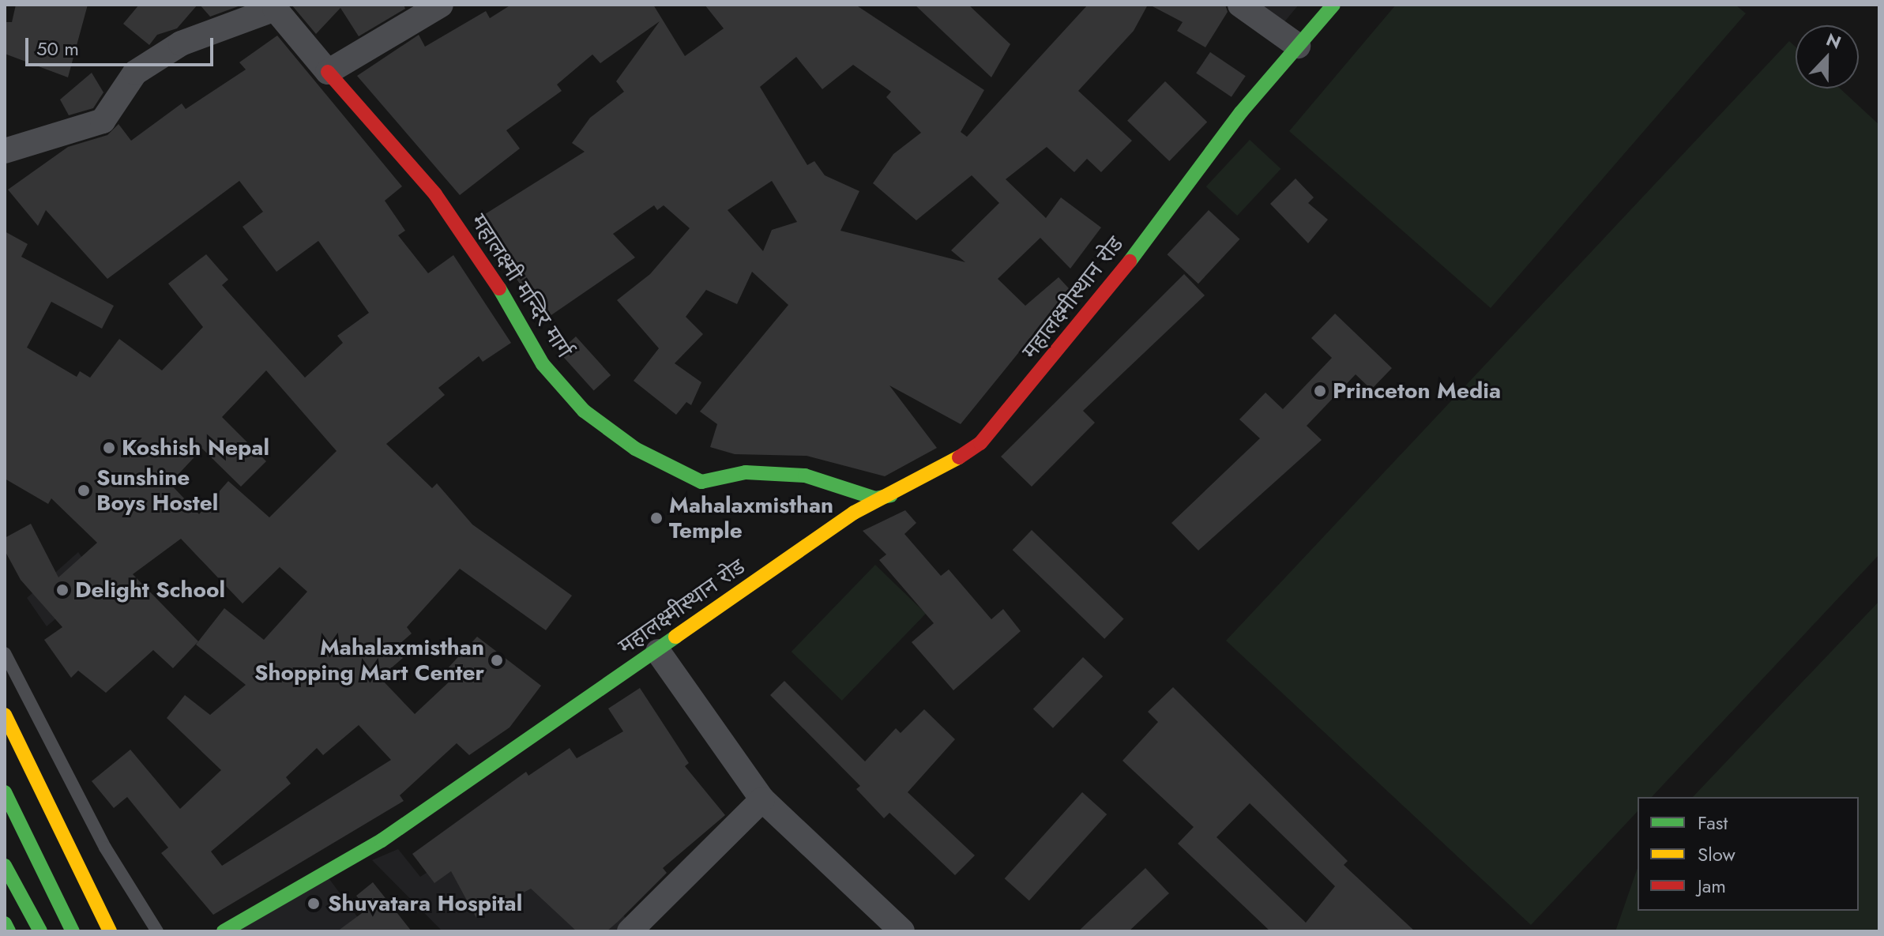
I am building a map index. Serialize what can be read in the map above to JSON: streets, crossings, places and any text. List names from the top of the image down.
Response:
{
  "streets": {
    "main road": ["महालक्ष्मी मन्दिर मार्ग", "महालक्ष्मीस्थान रोड"]
  },
  "crossings": [
    ["महालक्ष्मी मन्दिर मार्ग", "महालक्ष्मीस्थान रोड"]
  ],
  "places": [
    "Princeton Media",
    "Koshish Nepal",
    "Sunshine Boys Hostel",
    "Mahalaxmisthan Temple",
    "Delight School",
    "Mahalaxmisthan Shopping Mart Center",
    "Shuvatara Hospital"
  ],
  "legend": ["Fast", "Slow", "Jam"],
  "scale_bar": "50 m",
  "north": "top"
}
